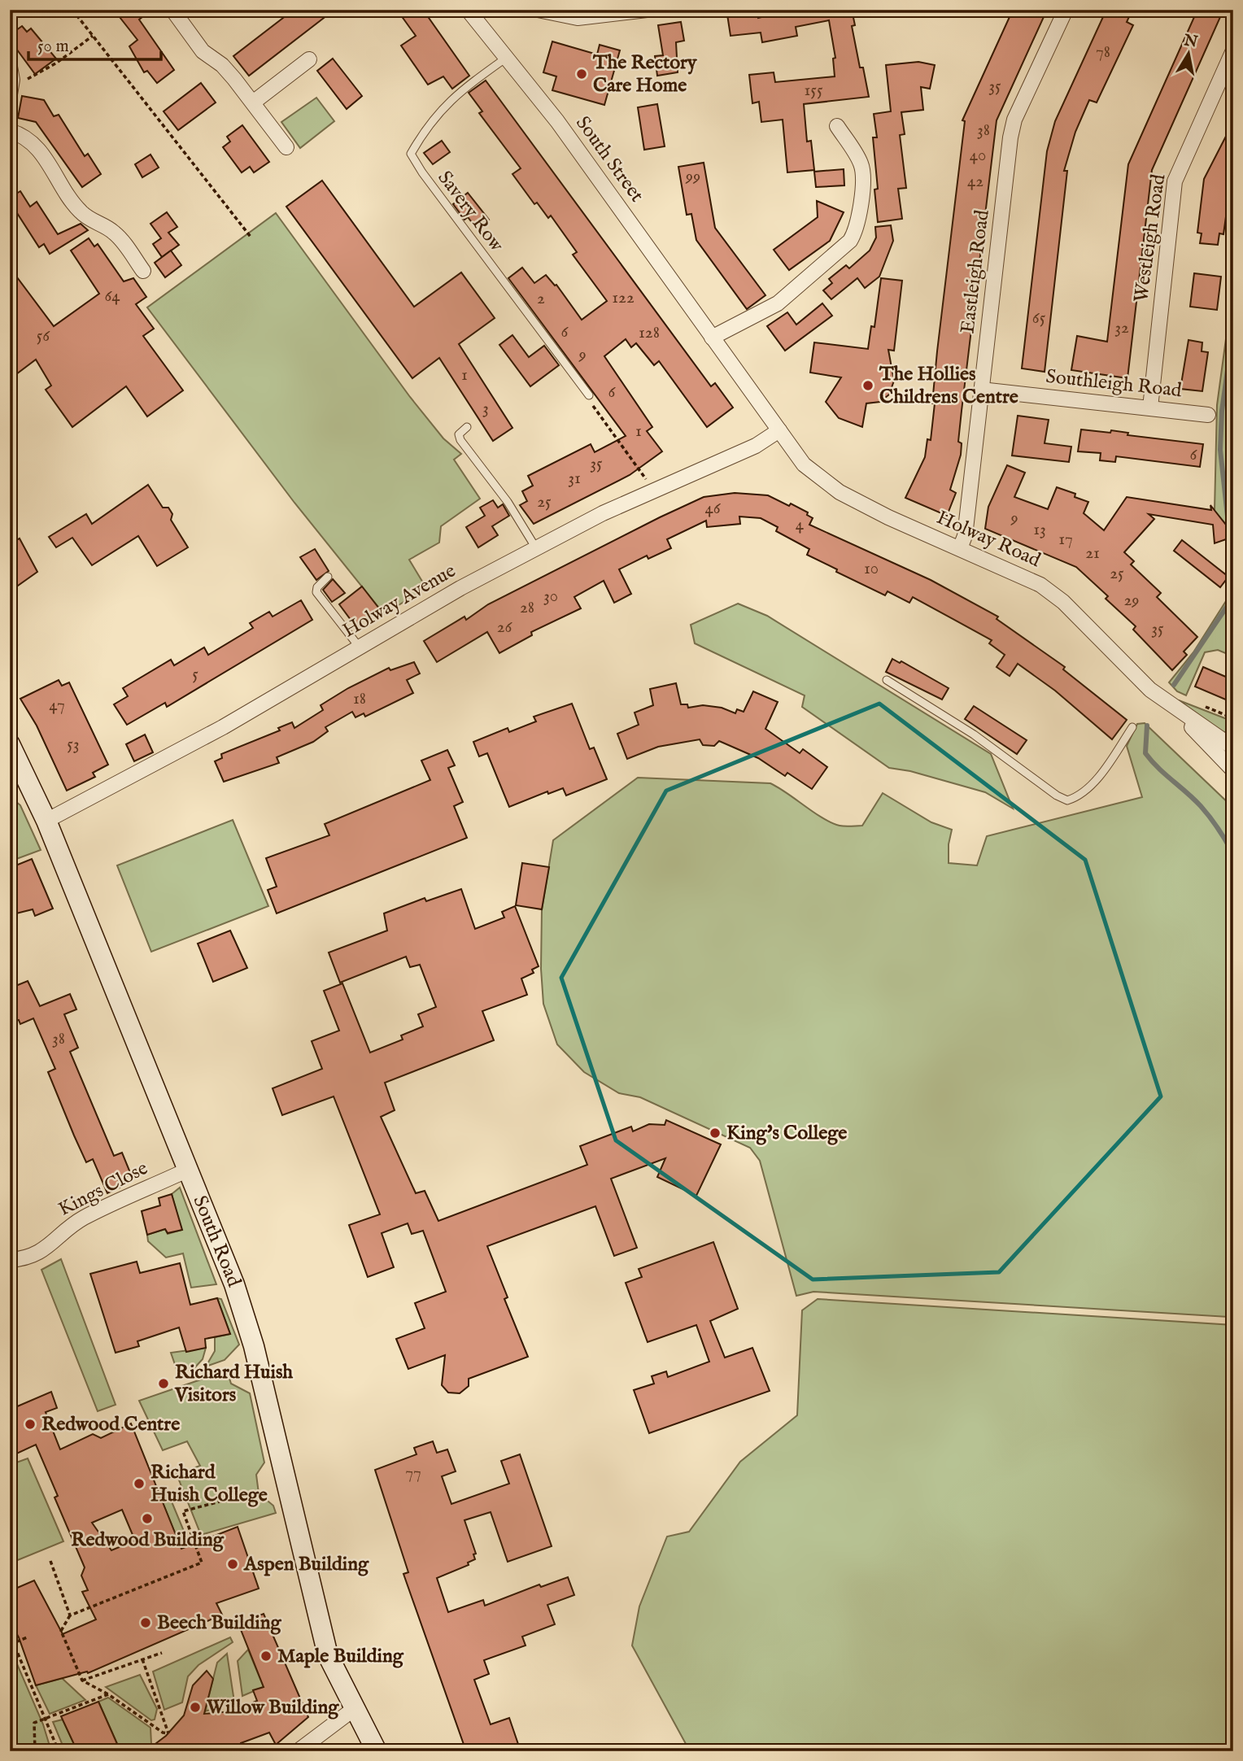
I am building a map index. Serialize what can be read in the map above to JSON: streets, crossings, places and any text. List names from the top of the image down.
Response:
{
  "streets": {
    "main road": ["South Road"],
    "street": [
      "South Street",
      "Westleigh Road",
      "Eastleigh Road",
      "Southleigh Road",
      "Holway Road",
      "Holway Avenue",
      "Kings Close"
    ],
    "lane": ["Savery Row"]
  },
  "crossings": [
    ["South Street", "Savery Row"],
    ["South Street", "Holway Road"],
    ["South Street", "Holway Avenue"],
    ["Westleigh Road", "Southleigh Road"],
    ["Eastleigh Road", "Southleigh Road"],
    ["Eastleigh Road", "Holway Road"],
    ["Holway Road", "Holway Avenue"],
    ["Holway Avenue", "South Road"],
    ["Kings Close", "South Road"]
  ],
  "places": [
    "The Rectory Care Home",
    "The Hollies Childrens Centre",
    "King's College",
    "Richard Huish Visitors",
    "Redwood Centre",
    "Richard Huish College",
    "Redwood Building",
    "Aspen Building",
    "Beech Building",
    "Maple Building",
    "Willow Building"
  ],
  "house_numbers": [
    "78",
    "35",
    "155",
    "38",
    "40",
    "99",
    "42",
    "64",
    "122",
    "2",
    "65",
    "32",
    "6",
    "128",
    "56",
    "9",
    "1",
    "6",
    "3",
    "1",
    "6",
    "35",
    "31",
    "25",
    "46",
    "9",
    "4",
    "13",
    "17",
    "21",
    "10",
    "25",
    "30",
    "29",
    "28",
    "26",
    "35",
    "5",
    "18",
    "47",
    "53",
    "38",
    "77"
  ],
  "scale_bar": "50 m",
  "north": "top"
}
